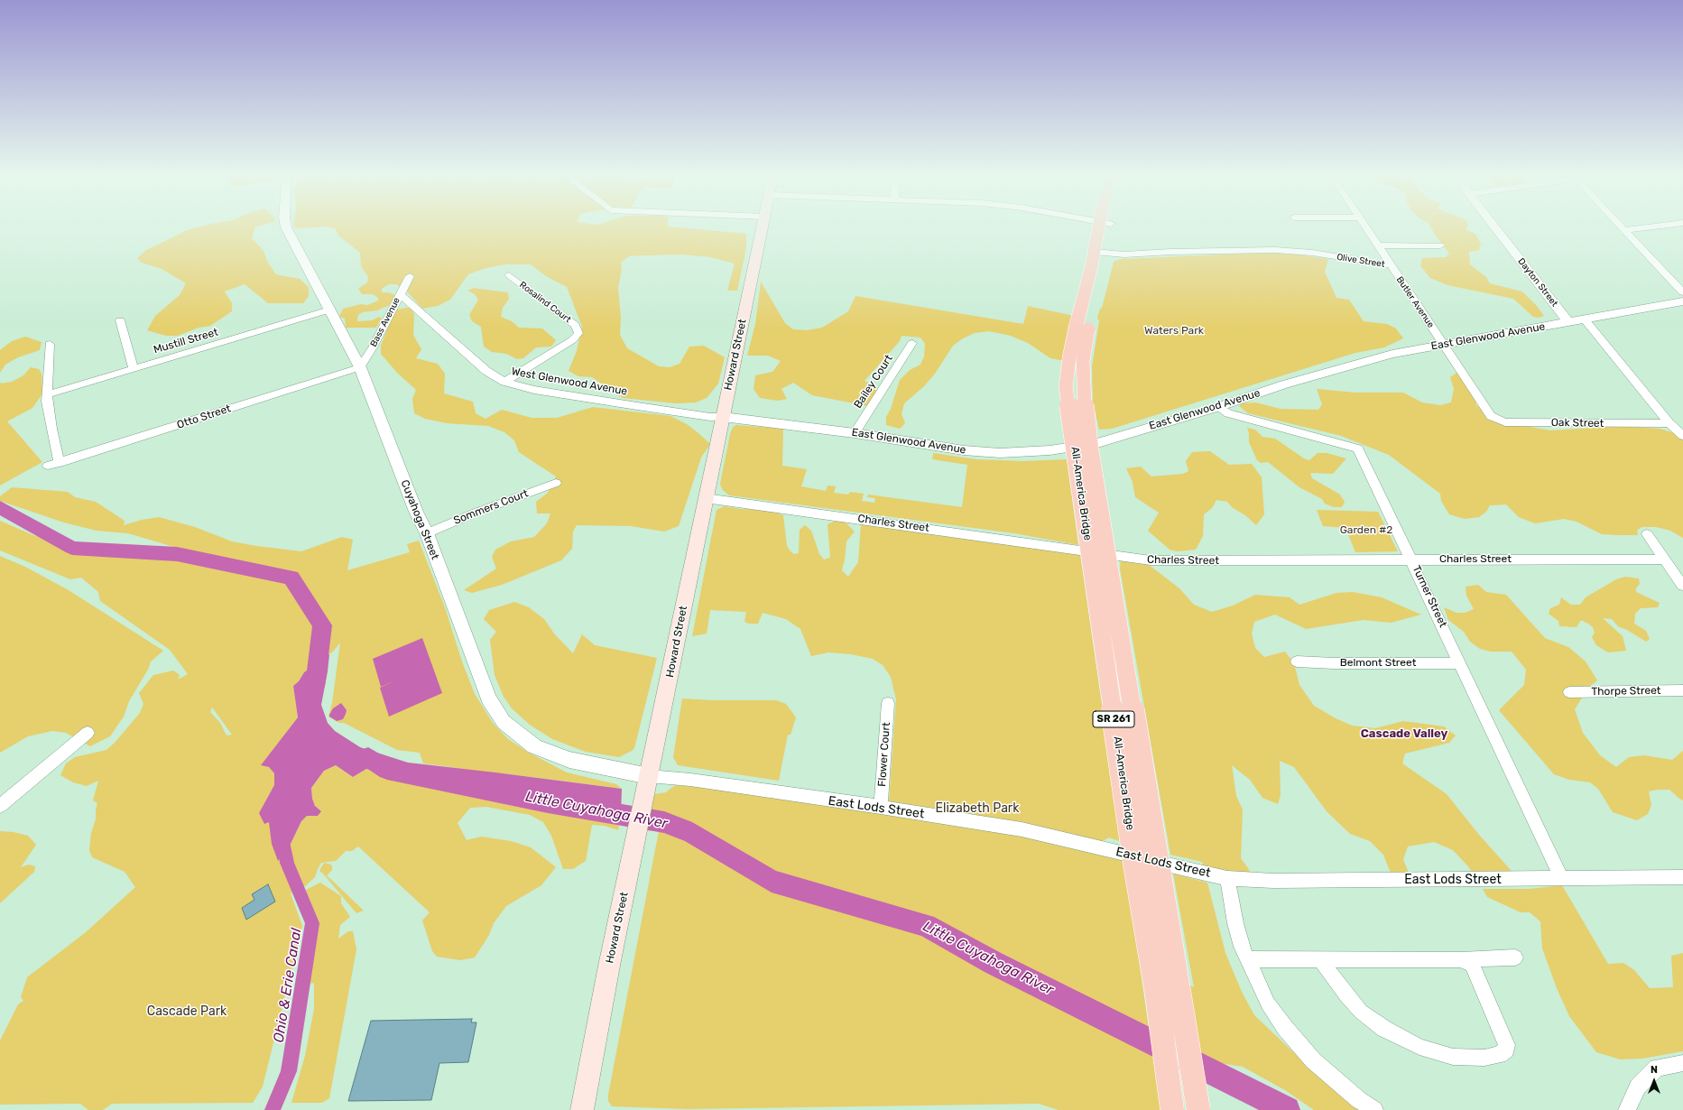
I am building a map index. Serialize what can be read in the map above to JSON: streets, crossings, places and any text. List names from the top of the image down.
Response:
{
  "streets": {
    "main road": ["Howard Street", "All-America Bridge", "SR 261"],
    "street": [
      "Olive Street",
      "Dayton Street",
      "Rosalind Court",
      "Butler Avenue",
      "Bass Avenue",
      "East Glenwood Avenue",
      "Mustill Street",
      "West Glenwood Avenue",
      "Bailey Court",
      "Otto Street",
      "Oak Street",
      "Sommers Court",
      "Cuyahoga Street",
      "Charles Street",
      "Turner Street",
      "Belmont Street",
      "Thorpe Street",
      "Flower Court",
      "East Lods Street"
    ]
  },
  "crossings": [
    ["Olive Street", "Butler Avenue"],
    ["Olive Street", "SR 261"],
    ["Dayton Street", "East Glenwood Avenue"],
    ["Rosalind Court", "West Glenwood Avenue"],
    ["Butler Avenue", "East Glenwood Avenue"],
    ["Butler Avenue", "Oak Street"],
    ["Bass Avenue", "West Glenwood Avenue"],
    ["Bass Avenue", "Otto Street"],
    ["Bass Avenue", "Cuyahoga Street"],
    ["East Glenwood Avenue", "Howard Street"],
    ["East Glenwood Avenue", "West Glenwood Avenue"],
    ["East Glenwood Avenue", "Bailey Court"],
    ["East Glenwood Avenue", "Turner Street"],
    ["Mustill Street", "Cuyahoga Street"],
    ["Howard Street", "West Glenwood Avenue"],
    ["Howard Street", "Cuyahoga Street"],
    ["Howard Street", "Charles Street"],
    ["Howard Street", "East Lods Street"],
    ["Otto Street", "Cuyahoga Street"],
    ["All-America Bridge", "SR 261"],
    ["Sommers Court", "Cuyahoga Street"],
    ["Cuyahoga Street", "East Lods Street"],
    ["Charles Street", "Turner Street"],
    ["Turner Street", "Belmont Street"],
    ["Turner Street", "East Lods Street"],
    ["Flower Court", "East Lods Street"]
  ],
  "districts": ["Cascade Valley"],
  "water": ["Little Cuyahoga River", "Ohio & Erie Canal"],
  "parks": [
    "Waters Park",
    "Garden #2",
    "Elizabeth Park",
    "Cascade Park"
  ],
  "north": "top"
}
